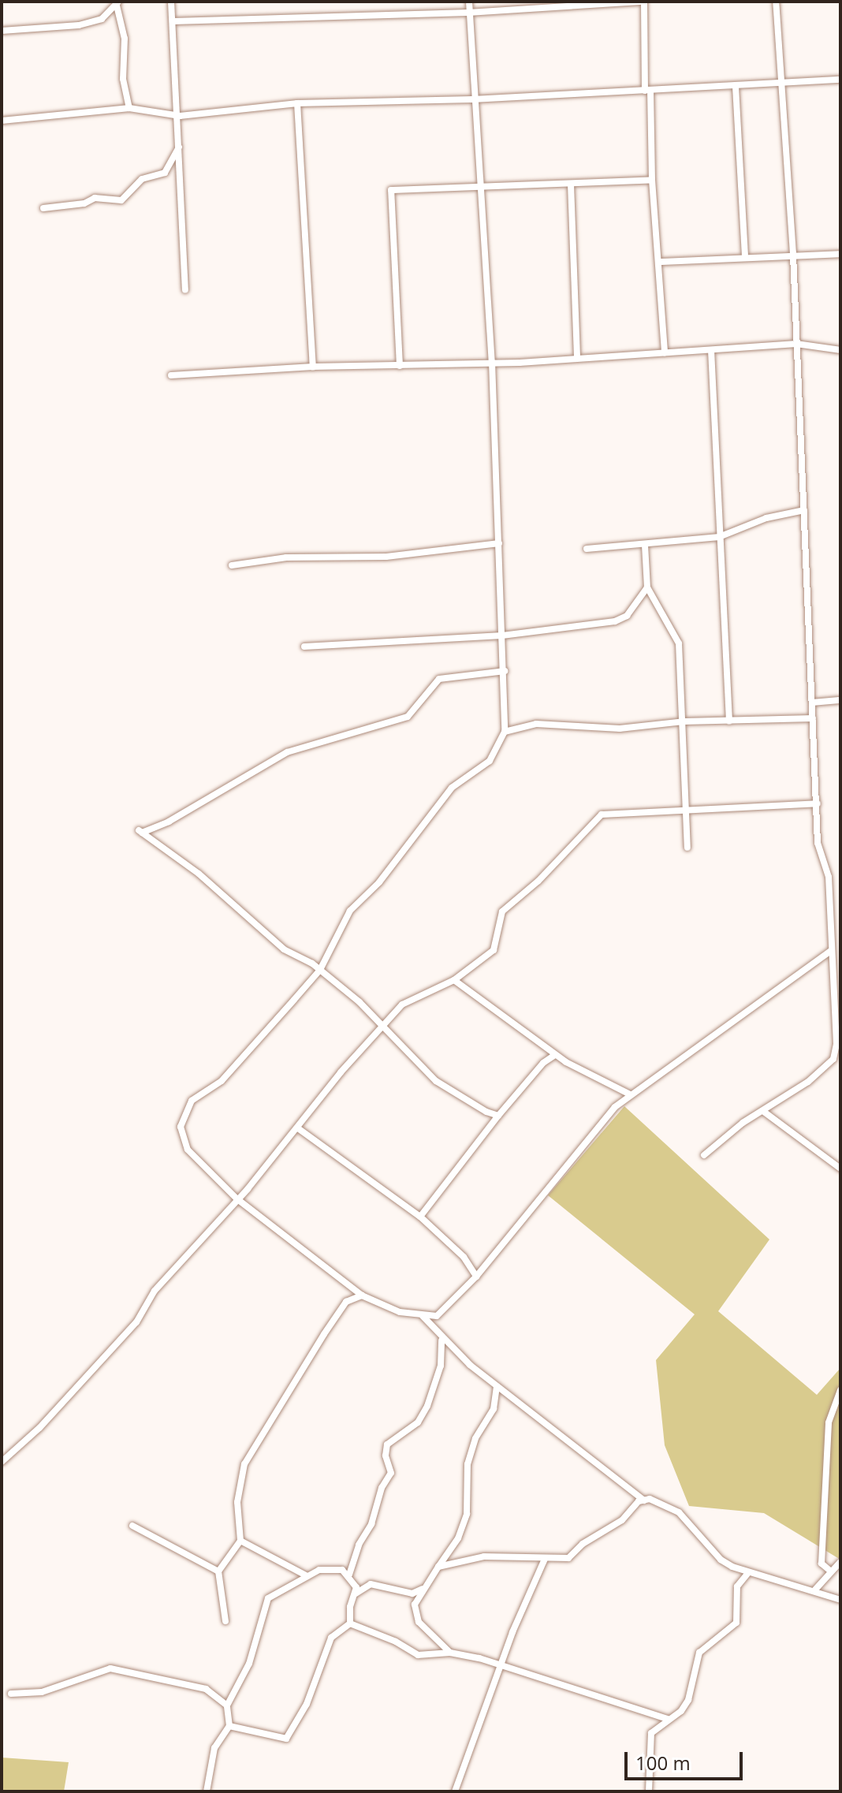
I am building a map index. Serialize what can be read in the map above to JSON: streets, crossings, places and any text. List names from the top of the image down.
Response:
{
  "scale_bar": "100 m"
}
